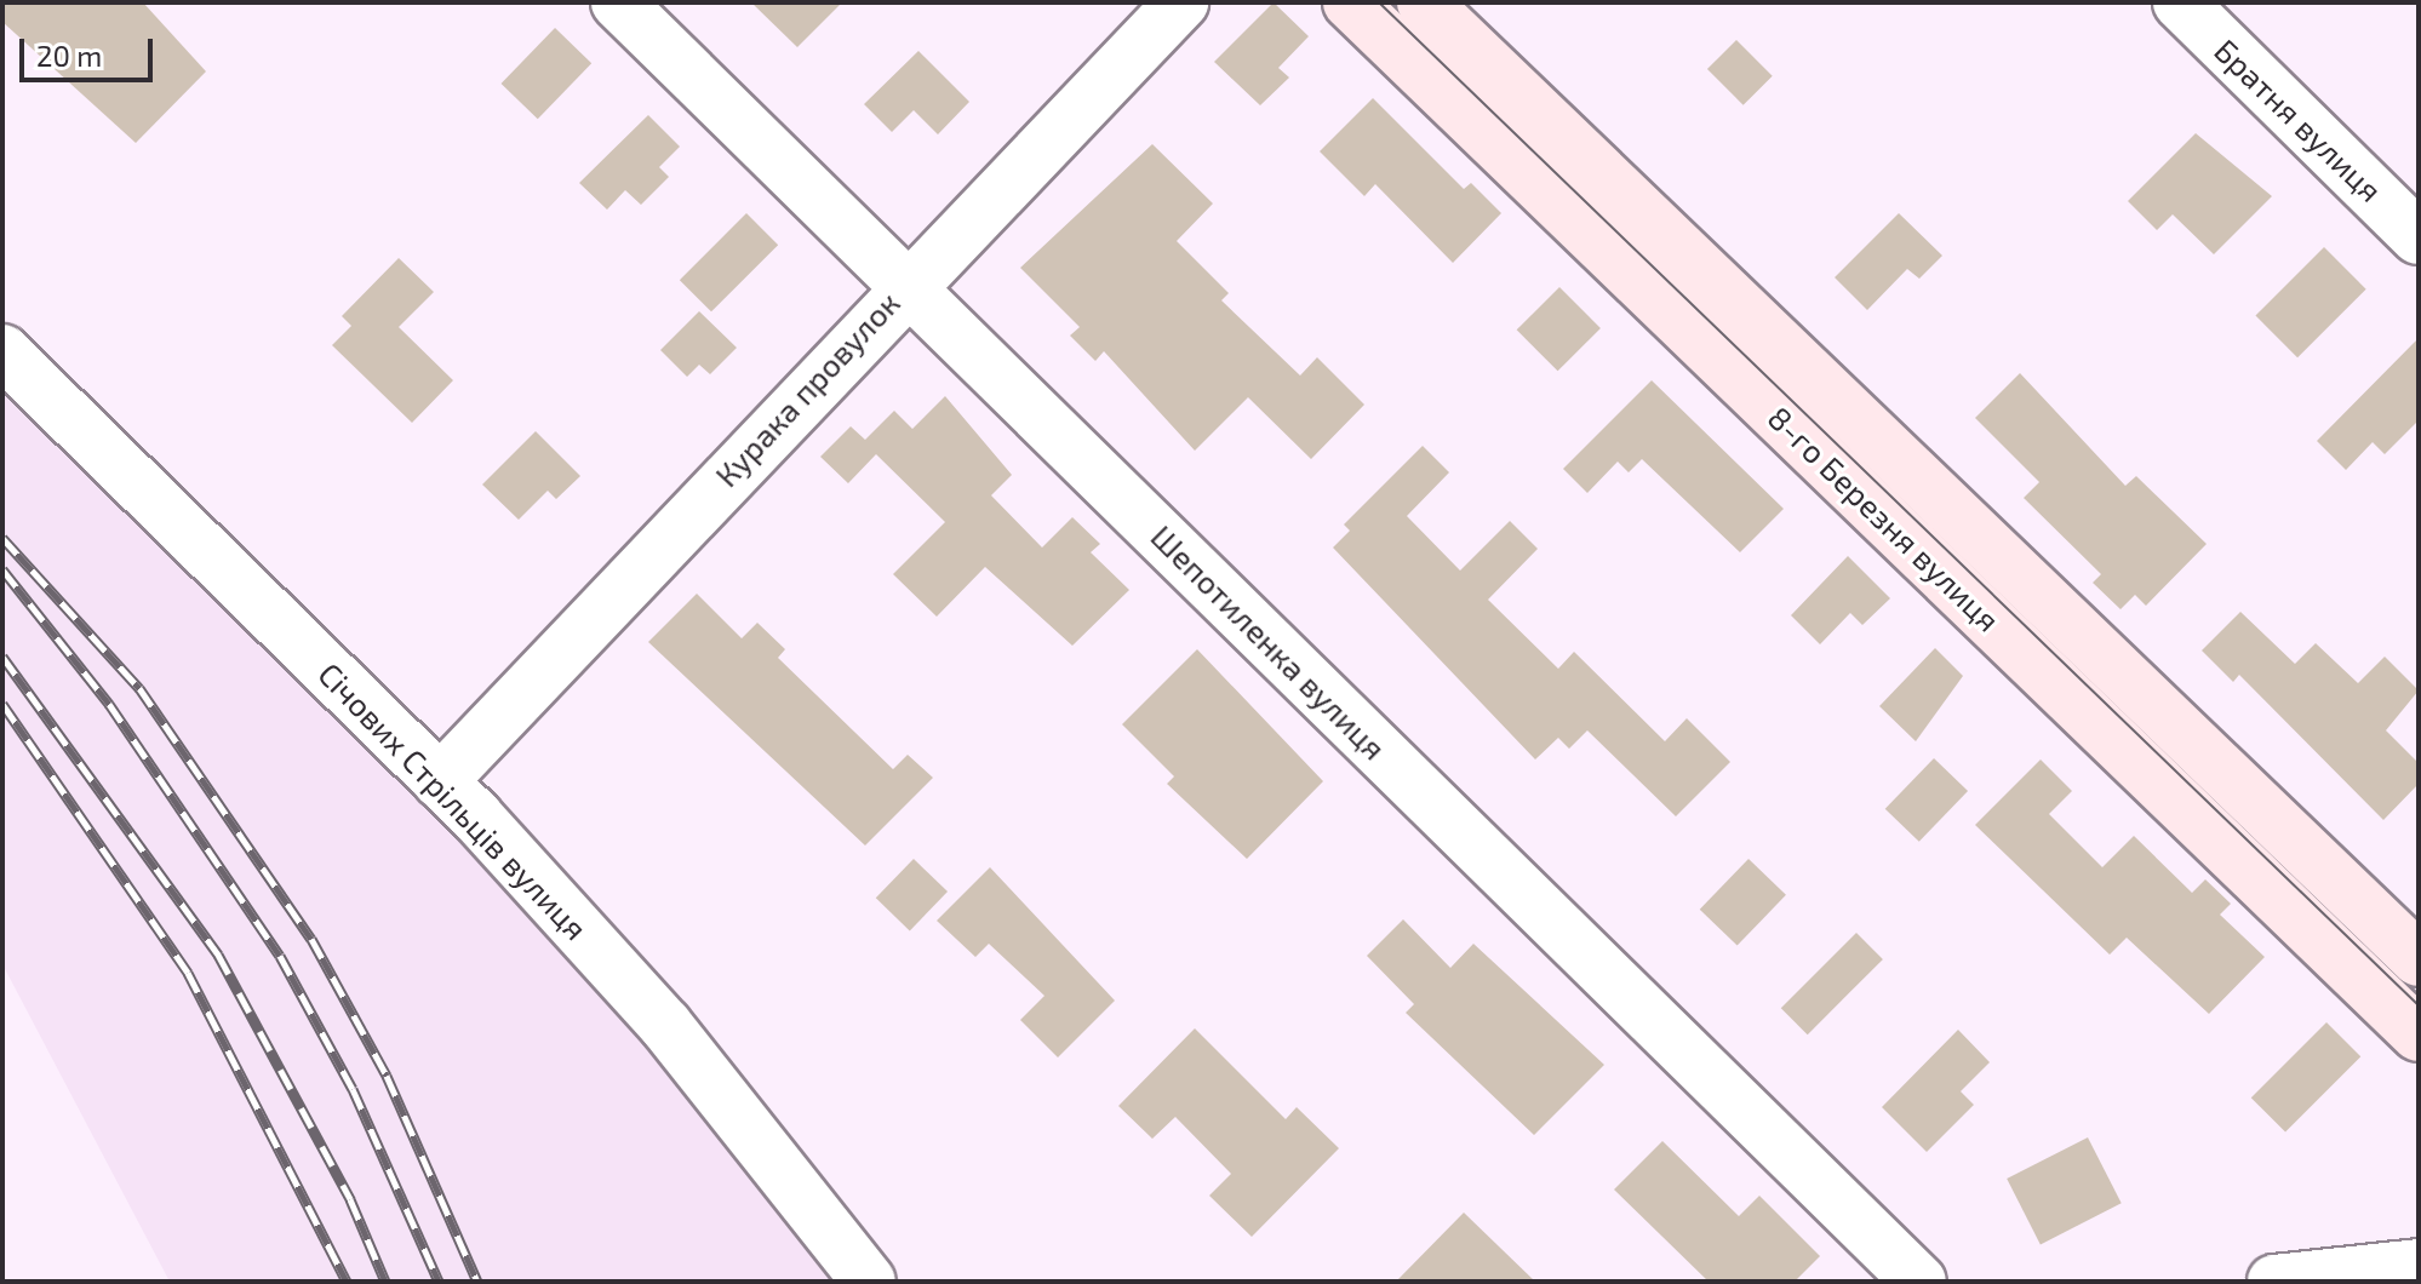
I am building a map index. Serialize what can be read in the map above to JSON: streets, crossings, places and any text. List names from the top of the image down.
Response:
{
  "streets": {
    "main road": ["8-го Березня вулиця"],
    "street": [
      "Братня вулиця",
      "Курака провулок",
      "Шепотиленка вулиця",
      "Січових Стрільців вулиця"
    ]
  },
  "crossings": [
    ["Курака провулок", "Шепотиленка вулиця"],
    ["Курака провулок", "Січових Стрільців вулиця"]
  ],
  "scale_bar": "20 m"
}
